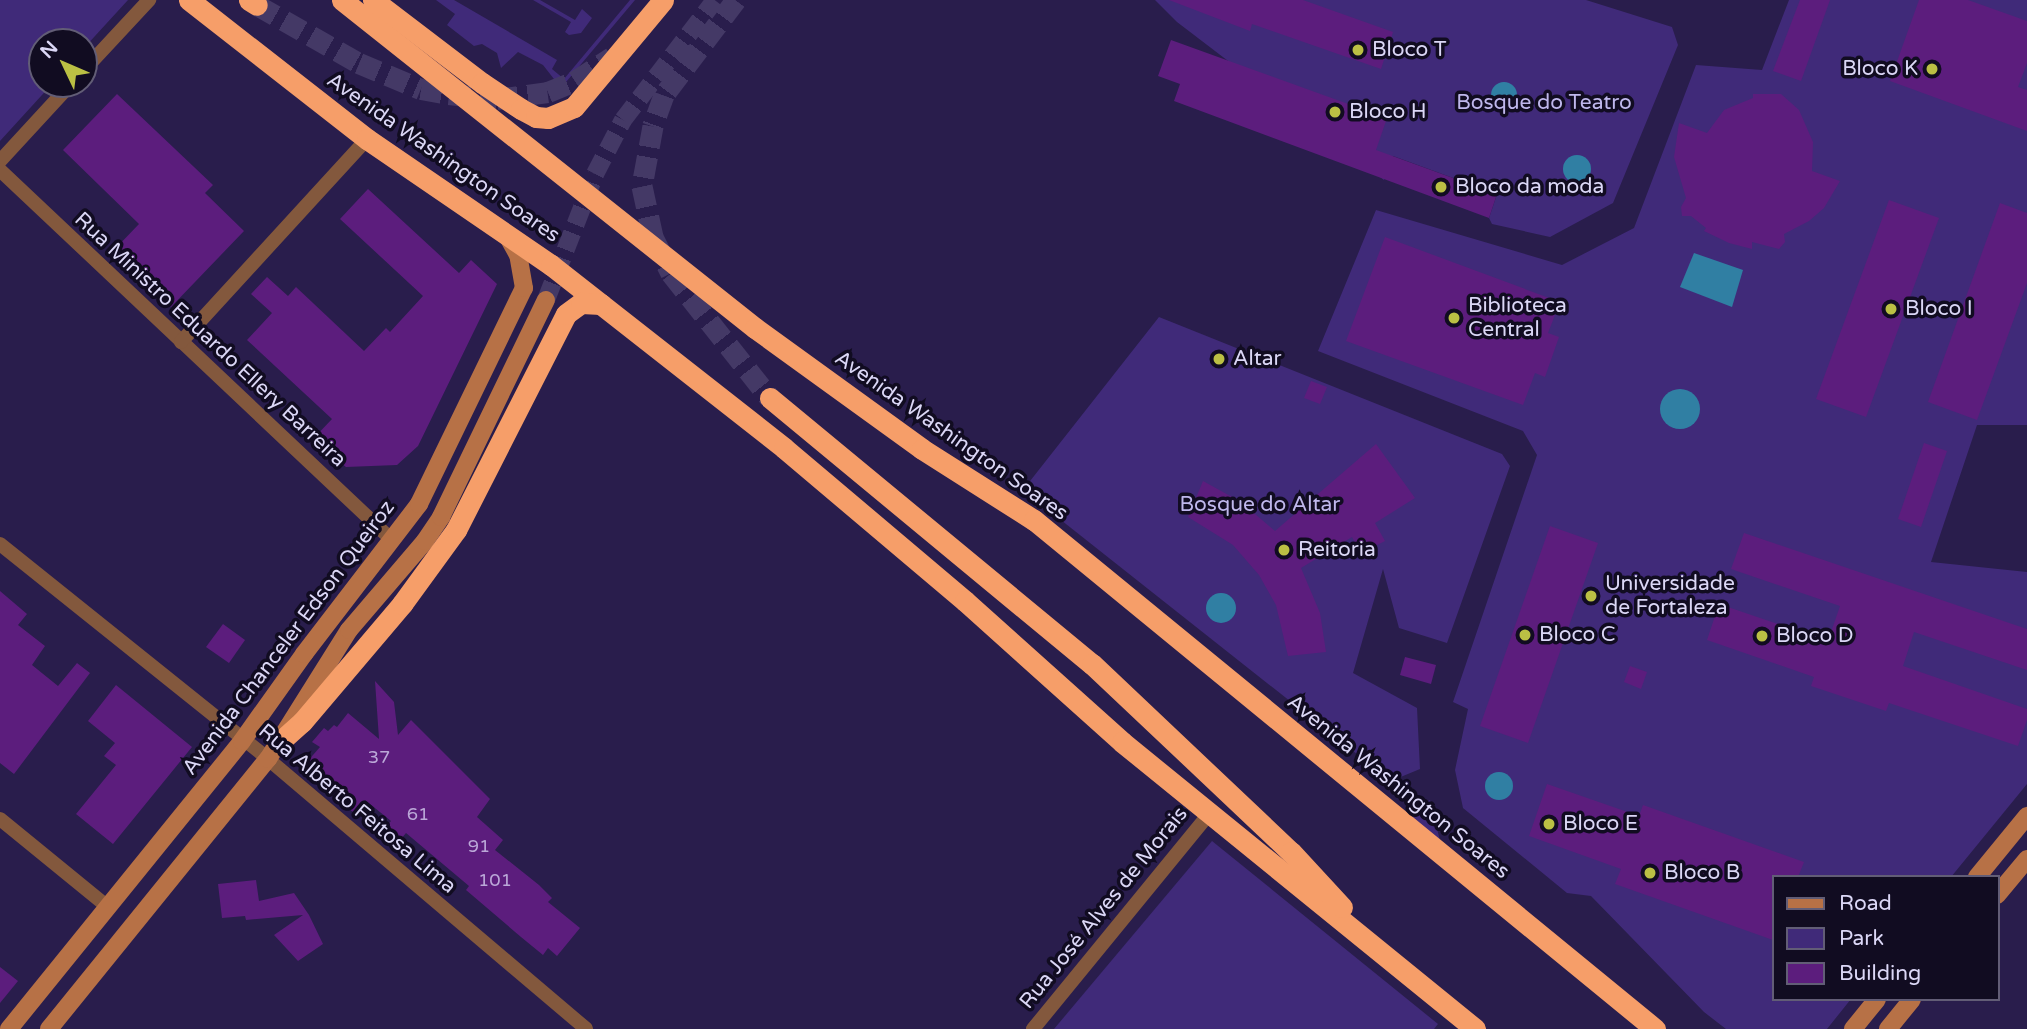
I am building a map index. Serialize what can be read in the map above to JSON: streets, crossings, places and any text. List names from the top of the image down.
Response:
{
  "streets": {
    "highway": ["Avenida Washington Soares"],
    "main road": ["Avenida Chanceler Edson Queiroz"],
    "street": ["Rua Ministro Eduardo Ellery Barreira", "Rua Alberto Feitosa Lima", "Rua José Alves de Morais"]
  },
  "crossings": [
    ["Avenida Washington Soares", "Avenida Chanceler Edson Queiroz"],
    ["Avenida Washington Soares", "Rua José Alves de Morais"],
    ["Rua Ministro Eduardo Ellery Barreira", "Avenida Chanceler Edson Queiroz"],
    ["Avenida Chanceler Edson Queiroz", "Rua Alberto Feitosa Lima"]
  ],
  "parks": ["Bosque do Teatro", "Bosque do Altar"],
  "places": [
    "Bloco T",
    "Bloco K",
    "Bloco H",
    "Bloco da moda",
    "Bloco I",
    "Biblioteca Central",
    "Altar",
    "Reitoria",
    "Universidade de Fortaleza",
    "Bloco C",
    "Bloco D",
    "Bloco E",
    "Bloco B"
  ],
  "house_numbers": [
    "37",
    "61",
    "91",
    "101"
  ],
  "legend": ["Road", "Park", "Building"],
  "north": "top left"
}
